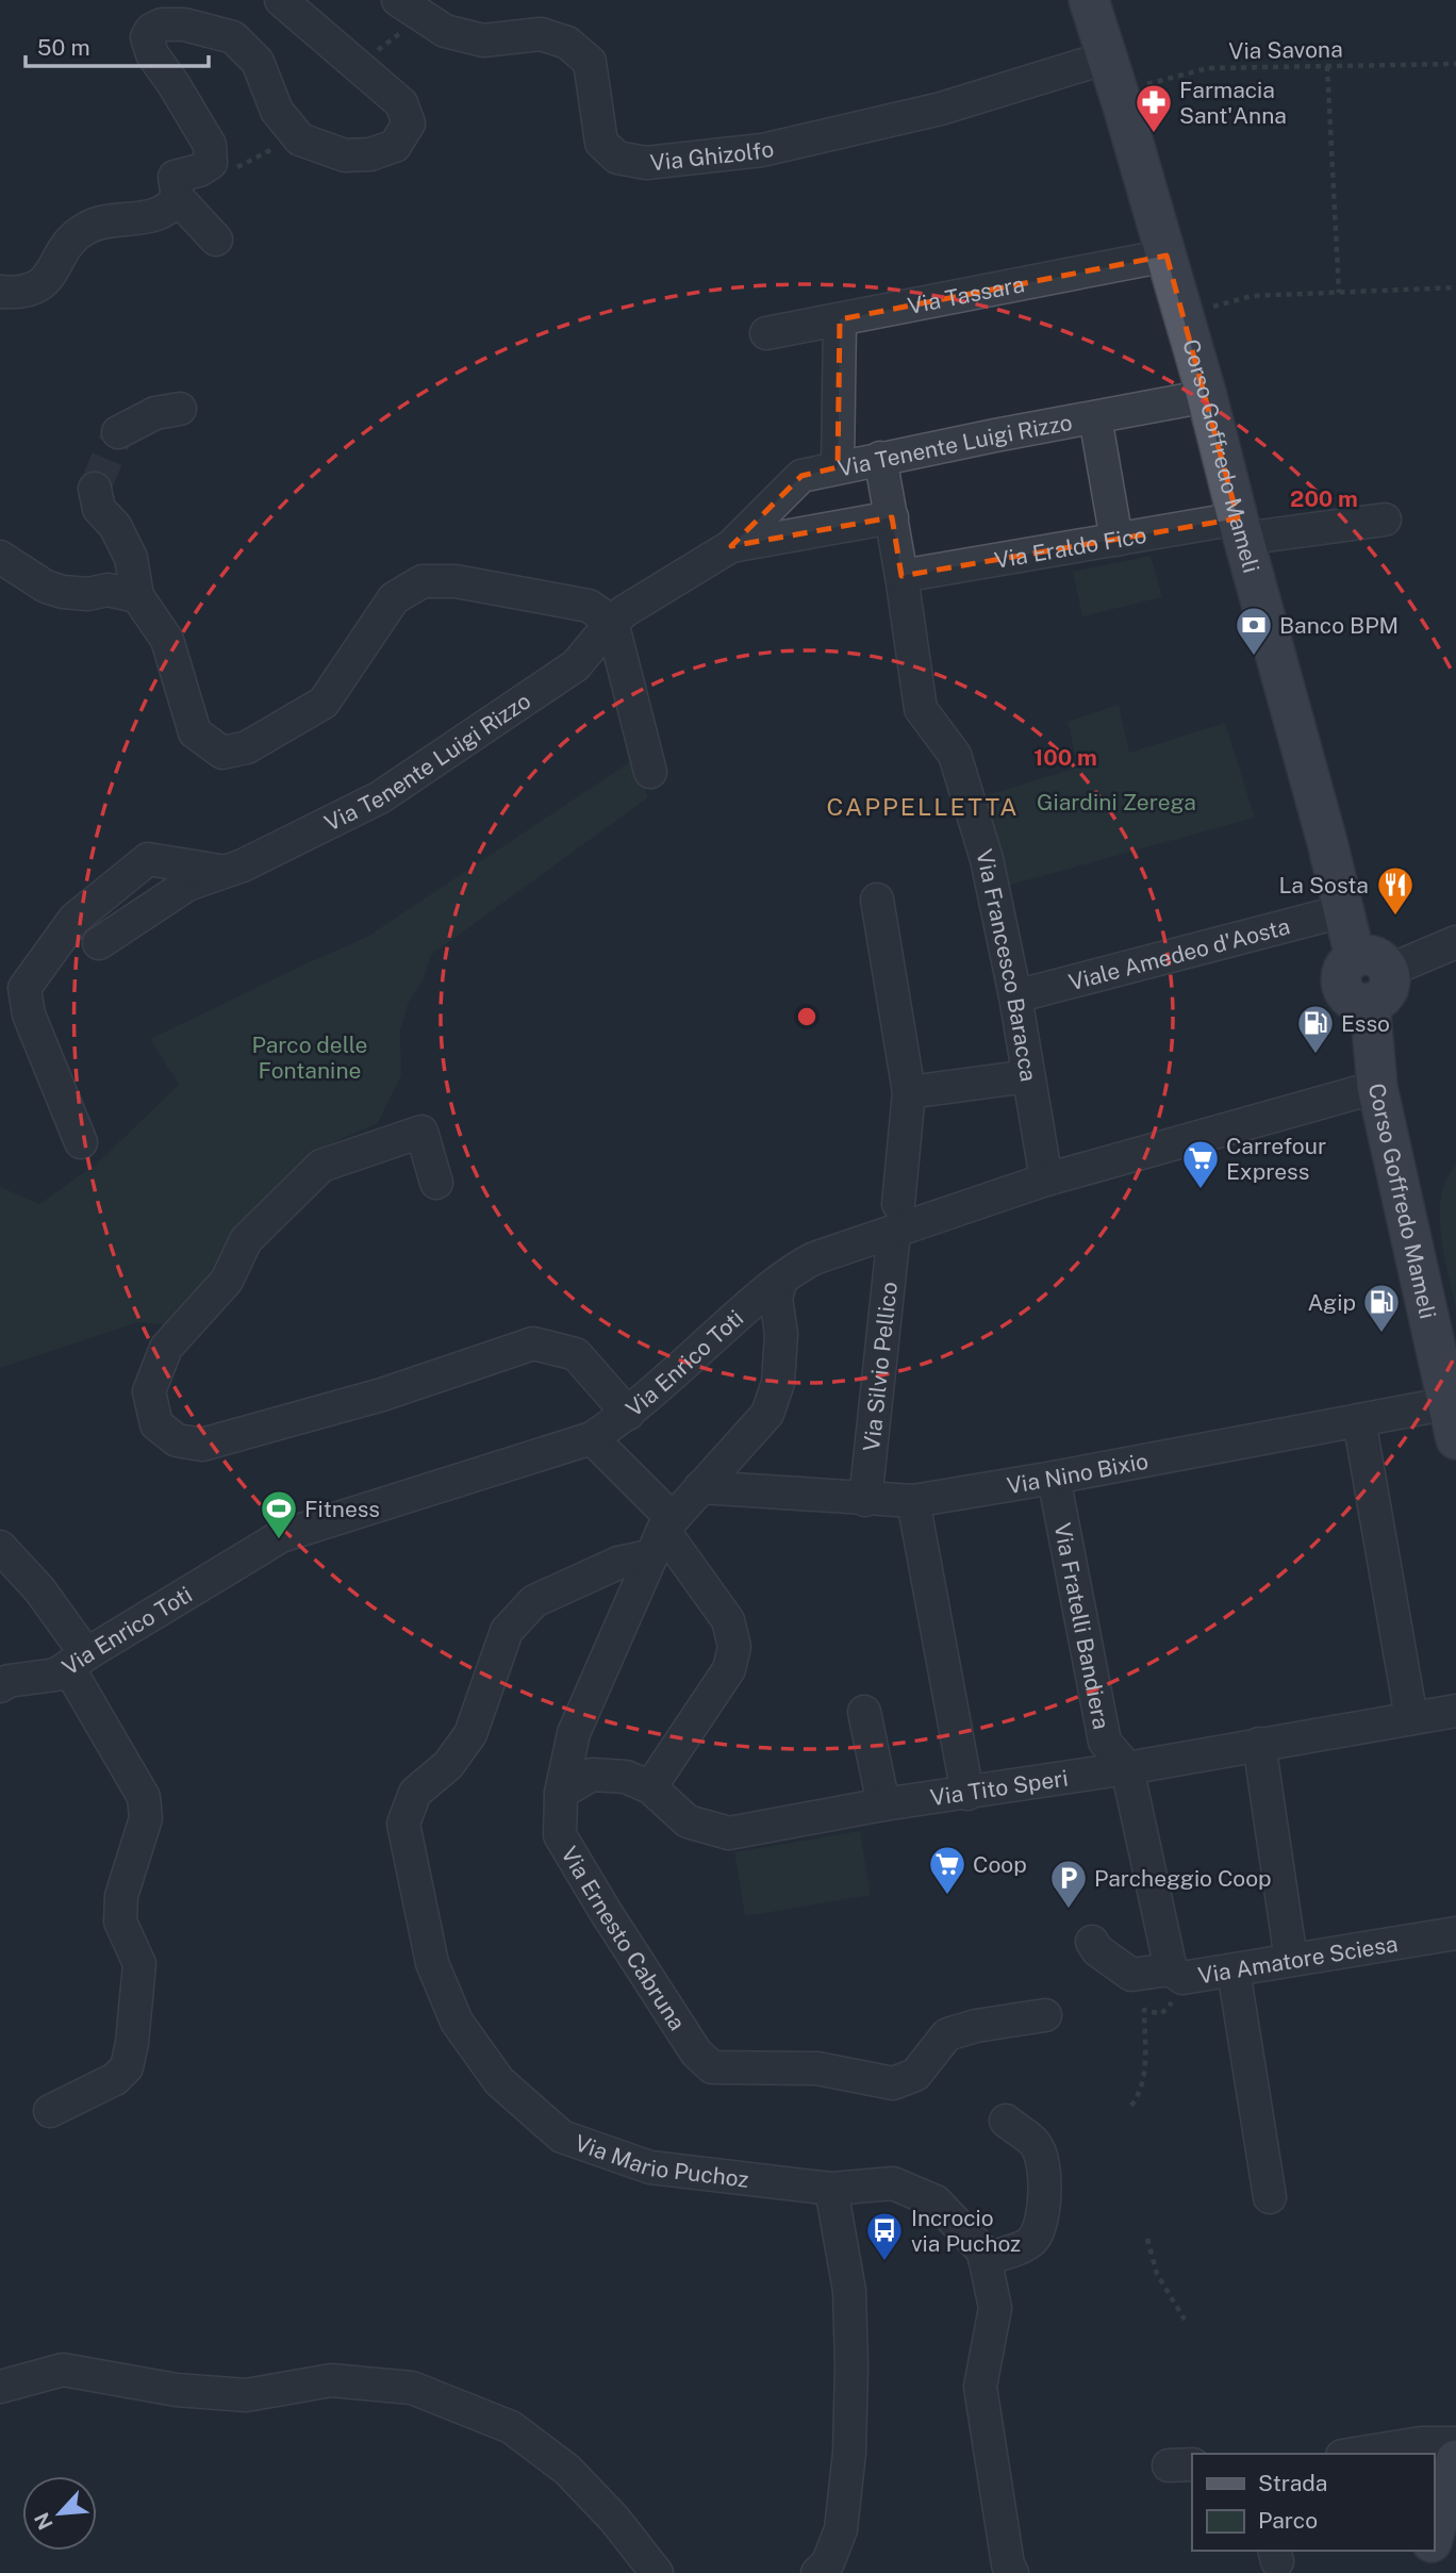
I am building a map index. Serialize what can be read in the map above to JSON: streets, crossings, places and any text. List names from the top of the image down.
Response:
{
  "streets": {
    "main road": ["Corso Goffredo Mameli"],
    "street": [
      "Via Ghizolfo",
      "Via Tassara",
      "Via Tenente Luigi Rizzo",
      "Via Eraldo Fico",
      "Viale Amedeo d'Aosta",
      "Via Francesco Baracca",
      "Via Enrico Toti",
      "Via Silvio Pellico",
      "Via Nino Bixio",
      "Via Fratelli Bandiera",
      "Via Tito Speri",
      "Via Ernesto Cabruna",
      "Via Amatore Sciesa",
      "Via Mario Puchoz"
    ],
    "path": ["Via Savona"]
  },
  "crossings": [
    ["Via Savona", "Via Ghizolfo"],
    ["Via Savona", "Corso Goffredo Mameli"],
    ["Via Ghizolfo", "Corso Goffredo Mameli"],
    ["Via Tassara", "Corso Goffredo Mameli"],
    ["Via Tenente Luigi Rizzo", "Corso Goffredo Mameli"],
    ["Via Tenente Luigi Rizzo", "Via Francesco Baracca"],
    ["Corso Goffredo Mameli", "Via Eraldo Fico"],
    ["Corso Goffredo Mameli", "Viale Amedeo d'Aosta"],
    ["Corso Goffredo Mameli", "Via Enrico Toti"],
    ["Corso Goffredo Mameli", "Via Nino Bixio"],
    ["Via Eraldo Fico", "Via Francesco Baracca"],
    ["Viale Amedeo d'Aosta", "Via Francesco Baracca"],
    ["Via Francesco Baracca", "Via Enrico Toti"],
    ["Via Enrico Toti", "Via Silvio Pellico"],
    ["Via Enrico Toti", "Via Ernesto Cabruna"],
    ["Via Silvio Pellico", "Via Nino Bixio"],
    ["Via Nino Bixio", "Via Fratelli Bandiera"],
    ["Via Nino Bixio", "Via Ernesto Cabruna"],
    ["Via Fratelli Bandiera", "Via Tito Speri"],
    ["Via Fratelli Bandiera", "Via Amatore Sciesa"],
    ["Via Tito Speri", "Via Ernesto Cabruna"],
    ["Via Tito Speri", "Via Amatore Sciesa"],
    ["Via Ernesto Cabruna", "Via Mario Puchoz"]
  ],
  "districts": ["CAPPELLETTA"],
  "parks": ["Giardini Zerega", "Parco delle Fontanine"],
  "places": {
    "pharmacy": ["Farmacia Sant'Anna"],
    "bank": ["Banco BPM"],
    "restaurant": ["La Sosta"],
    "fuel station": ["Esso", "Agip"],
    "supermarket": ["Carrefour Express", "Coop"],
    "sports": ["Fitness"],
    "parking": ["Parcheggio Coop"],
    "bus stop": ["Incrocio via Puchoz"]
  },
  "legend": ["Strada", "Parco"],
  "scale_bar": "50 m",
  "north": "bottom left",
  "rings": ["200 m", "100 m"]
}
